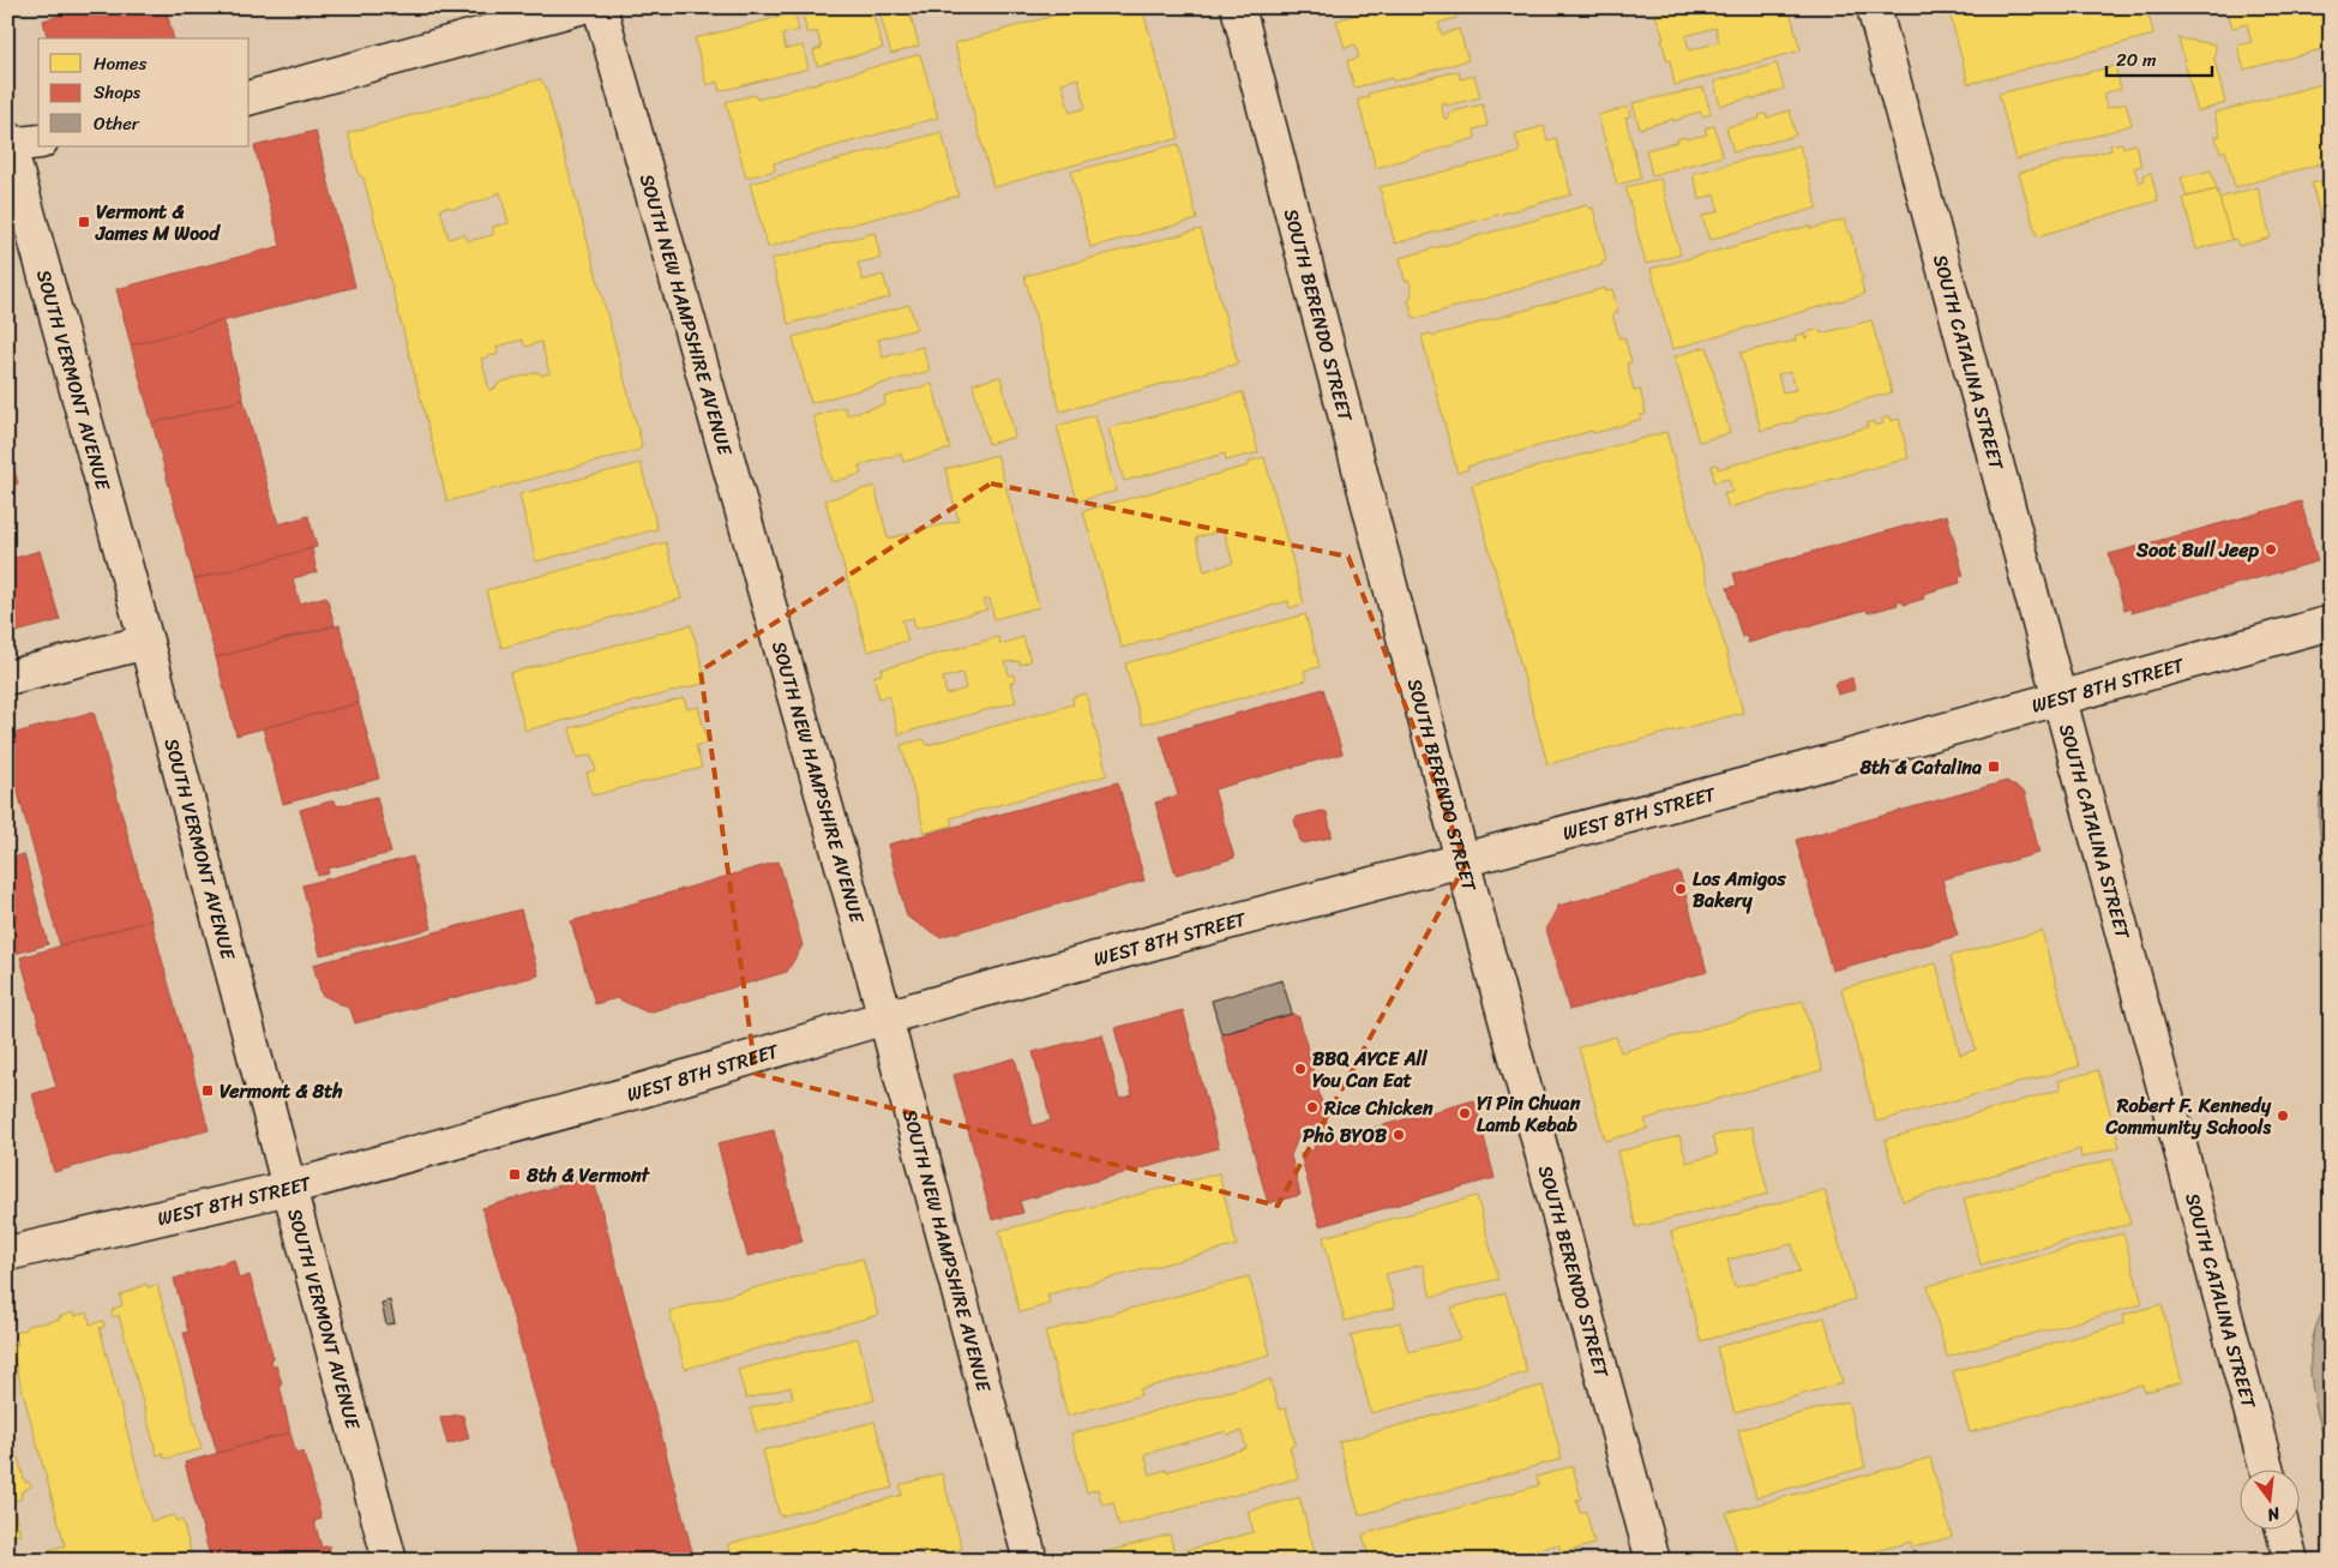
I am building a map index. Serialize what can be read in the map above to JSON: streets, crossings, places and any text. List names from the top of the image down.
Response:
{
  "streets": {
    "street": [
      "SOUTH NEW HAMPSHIRE AVENUE",
      "SOUTH BERENDO STREET",
      "SOUTH CATALINA STREET",
      "SOUTH VERMONT AVENUE",
      "WEST 8TH STREET"
    ]
  },
  "crossings": [
    ["SOUTH NEW HAMPSHIRE AVENUE", "WEST 8TH STREET"],
    ["SOUTH BERENDO STREET", "WEST 8TH STREET"],
    ["SOUTH CATALINA STREET", "WEST 8TH STREET"],
    ["SOUTH VERMONT AVENUE", "WEST 8TH STREET"]
  ],
  "places": {
    "transit": [
      "Vermont & James M Wood",
      "8th & Catalina",
      "Vermont & 8th",
      "8th & Vermont"
    ],
    "other": [
      "Soot Bull Jeep",
      "Los Amigos Bakery",
      "BBQ AYCE All You Can Eat",
      "Rice Chicken",
      "Yi Pin Chuan Lamb Kebab",
      "Robert F. Kennedy Community Schools",
      "Phò BYOB"
    ]
  },
  "legend": ["Homes", "Shops", "Other"],
  "scale_bar": "20 m",
  "north": "bottom"
}
